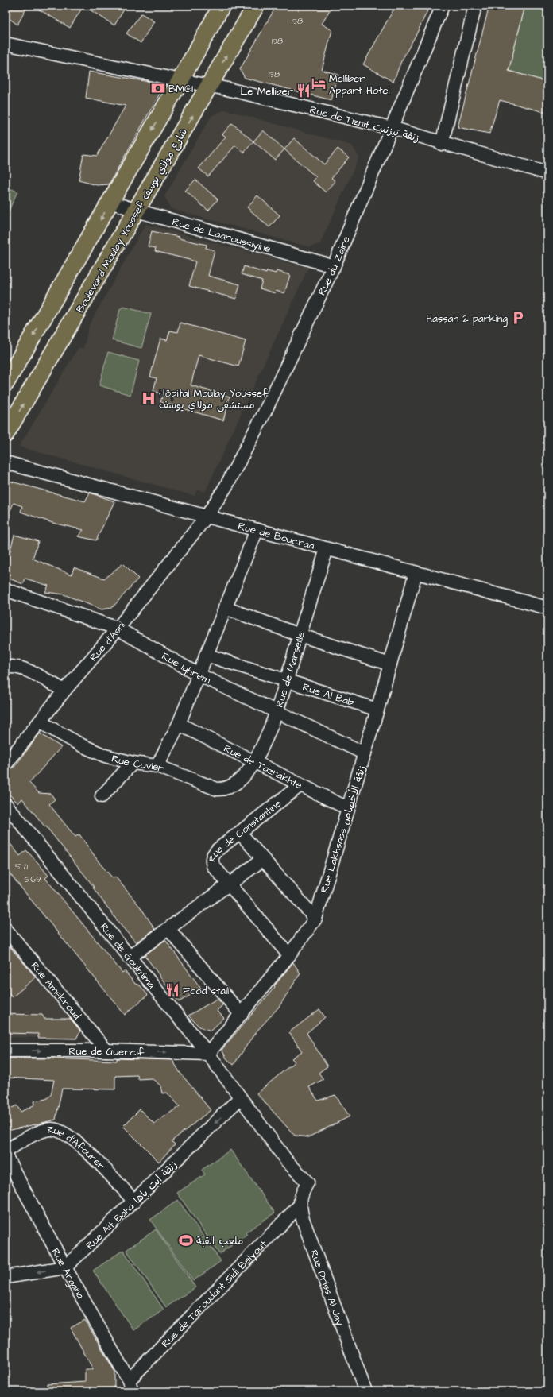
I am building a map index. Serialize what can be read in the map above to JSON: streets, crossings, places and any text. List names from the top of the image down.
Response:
{
  "streets": {
    "main road": ["Boulevard Moulay Youssef شارع مولاي يوسف"],
    "street": [
      "Rue de Tiznit زنقة تيزنيت",
      "Rue de Laaroussiyine",
      "Rue du Zaïre",
      "Rue de Boucraa",
      "Rue d'Asni",
      "Rue Ighrem",
      "Rue de Marseille",
      "Rue Al Bab",
      "Rue Cuvier",
      "Rue de Taznakhte",
      "Rue Lakhsass زنقة الأخصاص",
      "Rue de Constantine",
      "Rue de Goulmima",
      "Rue Amskroud",
      "Rue de Guercif",
      "Rue d'Afourer",
      "Rue Ait Baha زنقة أيت باها",
      "Rue Argana",
      "Rue Driss Al Jay",
      "Rue de Taroudant Sidi Belyout"
    ]
  },
  "crossings": [
    ["Rue de Tiznit زنقة تيزنيت", "Boulevard Moulay Youssef شارع مولاي يوسف"],
    ["Rue de Tiznit زنقة تيزنيت", "Rue du Zaïre"],
    ["Boulevard Moulay Youssef شارع مولاي يوسف", "Rue de Laaroussiyine"],
    ["Rue de Laaroussiyine", "Rue du Zaïre"],
    ["Rue du Zaïre", "Rue de Boucraa"],
    ["Rue du Zaïre", "Rue d'Asni"],
    ["Rue de Boucraa", "Rue d'Asni"],
    ["Rue de Boucraa", "Rue de Marseille"],
    ["Rue de Boucraa", "Rue Lakhsass زنقة الأخصاص"],
    ["Rue d'Asni", "Rue Ighrem"],
    ["Rue d'Asni", "Rue Cuvier"],
    ["Rue Ighrem", "Rue de Marseille"],
    ["Rue Ighrem", "Rue Lakhsass زنقة الأخصاص"],
    ["Rue de Marseille", "Rue Al Bab"],
    ["Rue de Marseille", "Rue Cuvier"],
    ["Rue de Marseille", "Rue de Taznakhte"],
    ["Rue Al Bab", "Rue Lakhsass زنقة الأخصاص"],
    ["Rue de Taznakhte", "Rue Lakhsass زنقة الأخصاص"],
    ["Rue de Taznakhte", "Rue de Constantine"],
    ["Rue Lakhsass زنقة الأخصاص", "Rue de Constantine"],
    ["Rue Lakhsass زنقة الأخصاص", "Rue de Goulmima"],
    ["Rue Lakhsass زنقة الأخصاص", "Rue de Guercif"],
    ["Rue de Goulmima", "Rue de Guercif"],
    ["Rue de Goulmima", "Rue Ait Baha زنقة أيت باها"],
    ["Rue de Goulmima", "Rue Driss Al Jay"],
    ["Rue Amskroud", "Rue de Guercif"],
    ["Rue d'Afourer", "Rue Ait Baha زنقة أيت باها"],
    ["Rue Ait Baha زنقة أيت باها", "Rue Argana"],
    ["Rue Argana", "Rue de Taroudant Sidi Belyout"],
    ["Rue Driss Al Jay", "Rue de Taroudant Sidi Belyout"]
  ],
  "one_way": ["Rue de Guercif", "Rue Ait Baha زنقة أيت باها"],
  "places": {
    "hotel": ["Melliber Appart Hotel"],
    "bank": ["BMCI"],
    "restaurant": ["Le Melliber", "Food stall"],
    "parking": ["Hassan 2 parking"],
    "hospital": ["Hôpital Moulay Youssef مستشفى مولاي يوسف"],
    "sports": ["ملعب القبة"]
  },
  "house_numbers": [
    "138",
    "138",
    "138",
    "571",
    "569"
  ]
}
